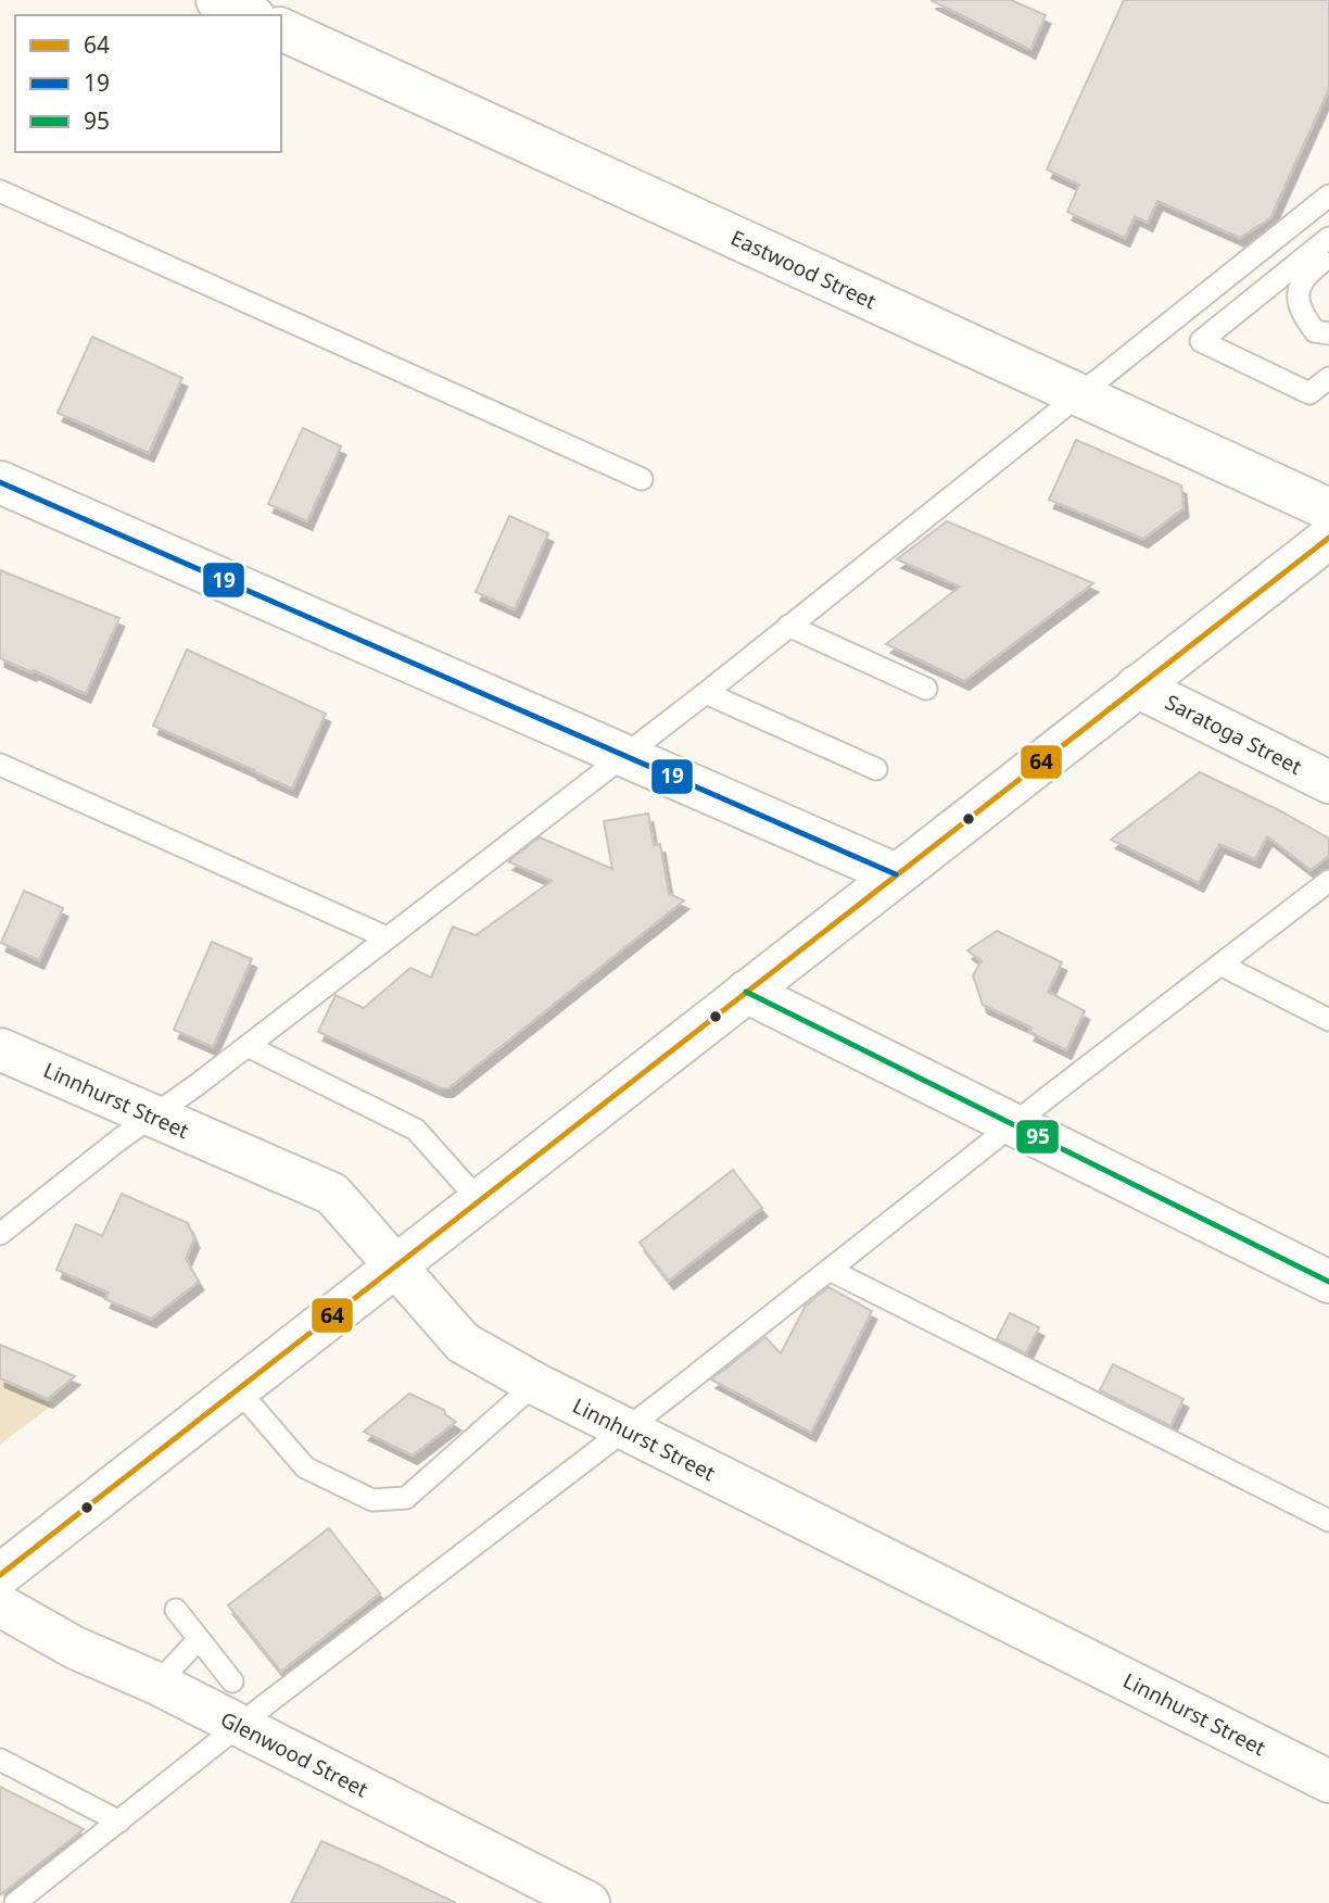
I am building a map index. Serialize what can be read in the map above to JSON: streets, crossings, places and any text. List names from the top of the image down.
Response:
{
  "streets": {
    "street": [
      "Eastwood Street",
      "Saratoga Street",
      "Linnhurst Street",
      "Glenwood Street"
    ]
  },
  "lines": ["transit line 19", "transit line 64", "transit line 95"],
  "legend": ["64", "19", "95"]
}
